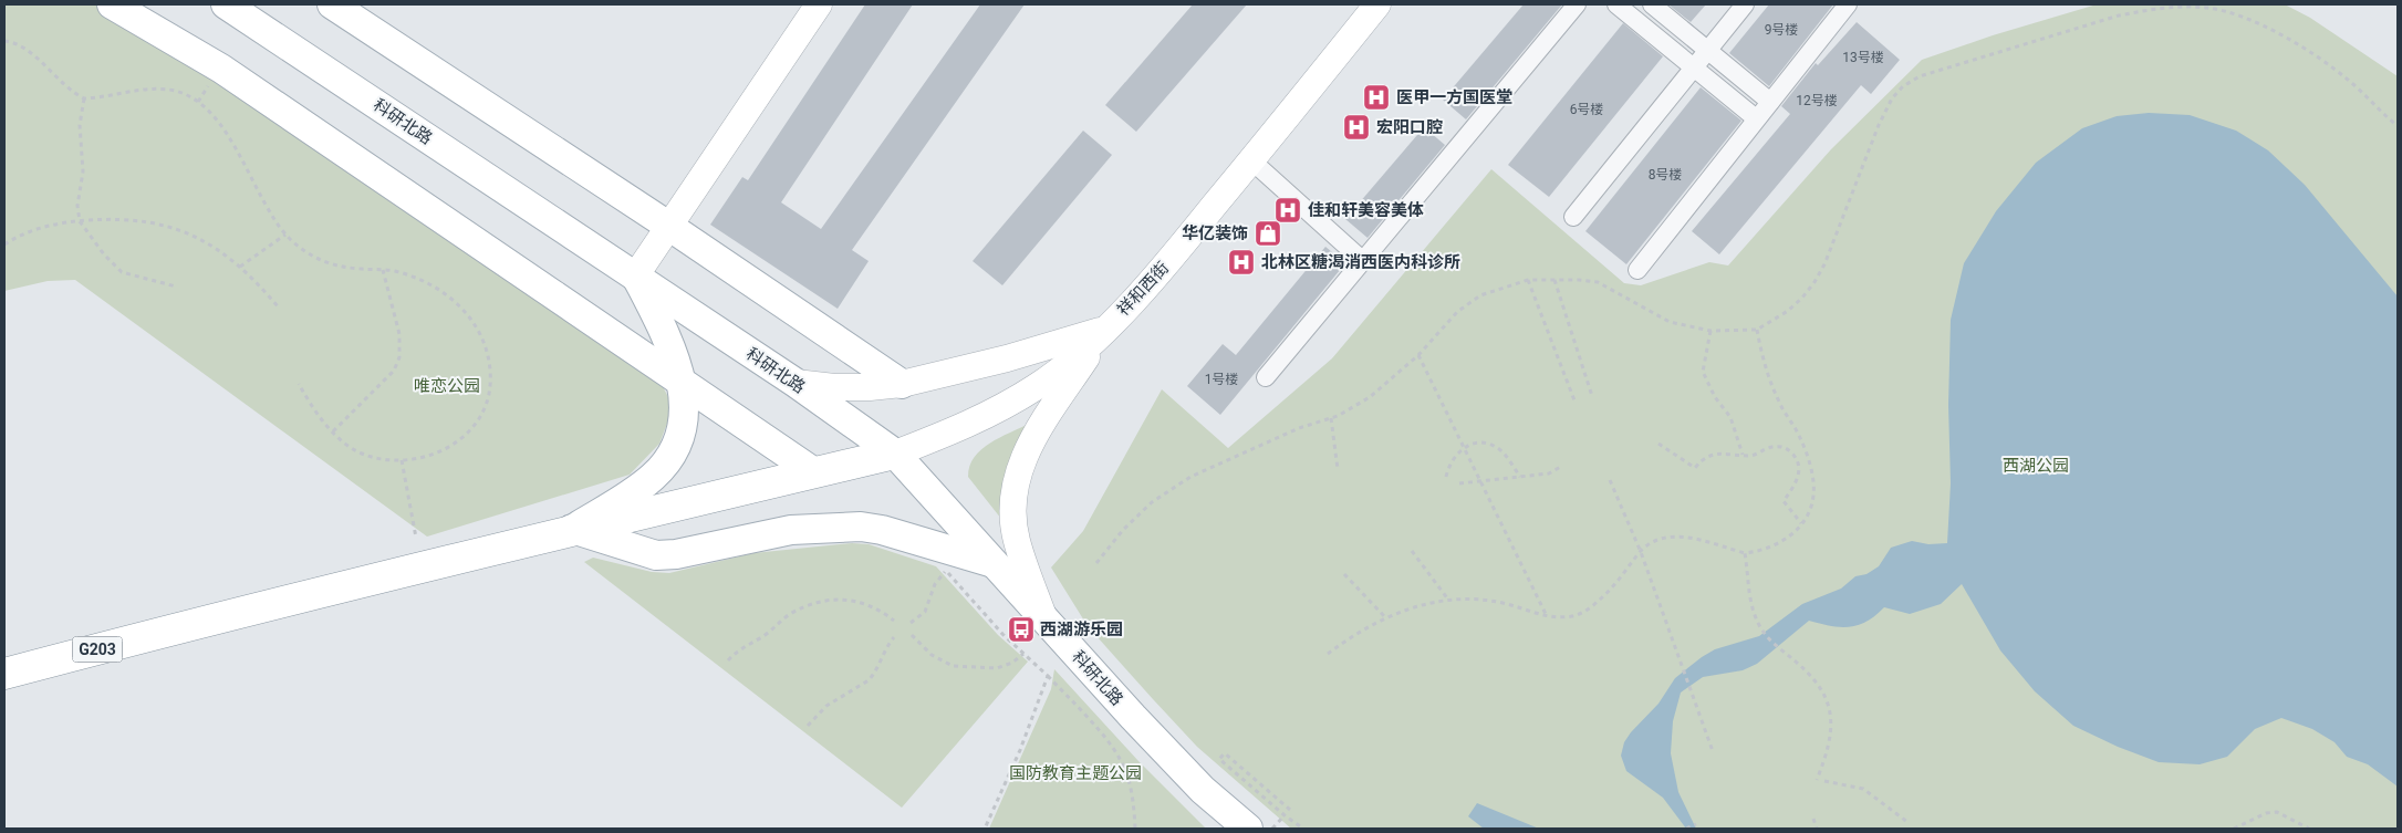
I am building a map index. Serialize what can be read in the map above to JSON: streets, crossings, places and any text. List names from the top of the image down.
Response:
{
  "streets": {
    "highway": ["G203"],
    "main road": ["科研北路", "祥和西街"]
  },
  "crossings": [
    ["科研北路", "祥和西街"]
  ],
  "parks": ["唯恋公园", "西湖公园", "国防教育主题公园"],
  "places": {
    "hospital": [
      "医甲一方国医堂",
      "宏阳口腔",
      "佳和轩美容美体",
      "北林区糖渴消西医内科诊所"
    ],
    "shop": ["华亿装饰"],
    "bus stop": ["西湖游乐园"]
  },
  "house_numbers": [
    "9号楼",
    "13号楼",
    "12号楼",
    "6号楼",
    "8号楼",
    "1号楼"
  ]
}
